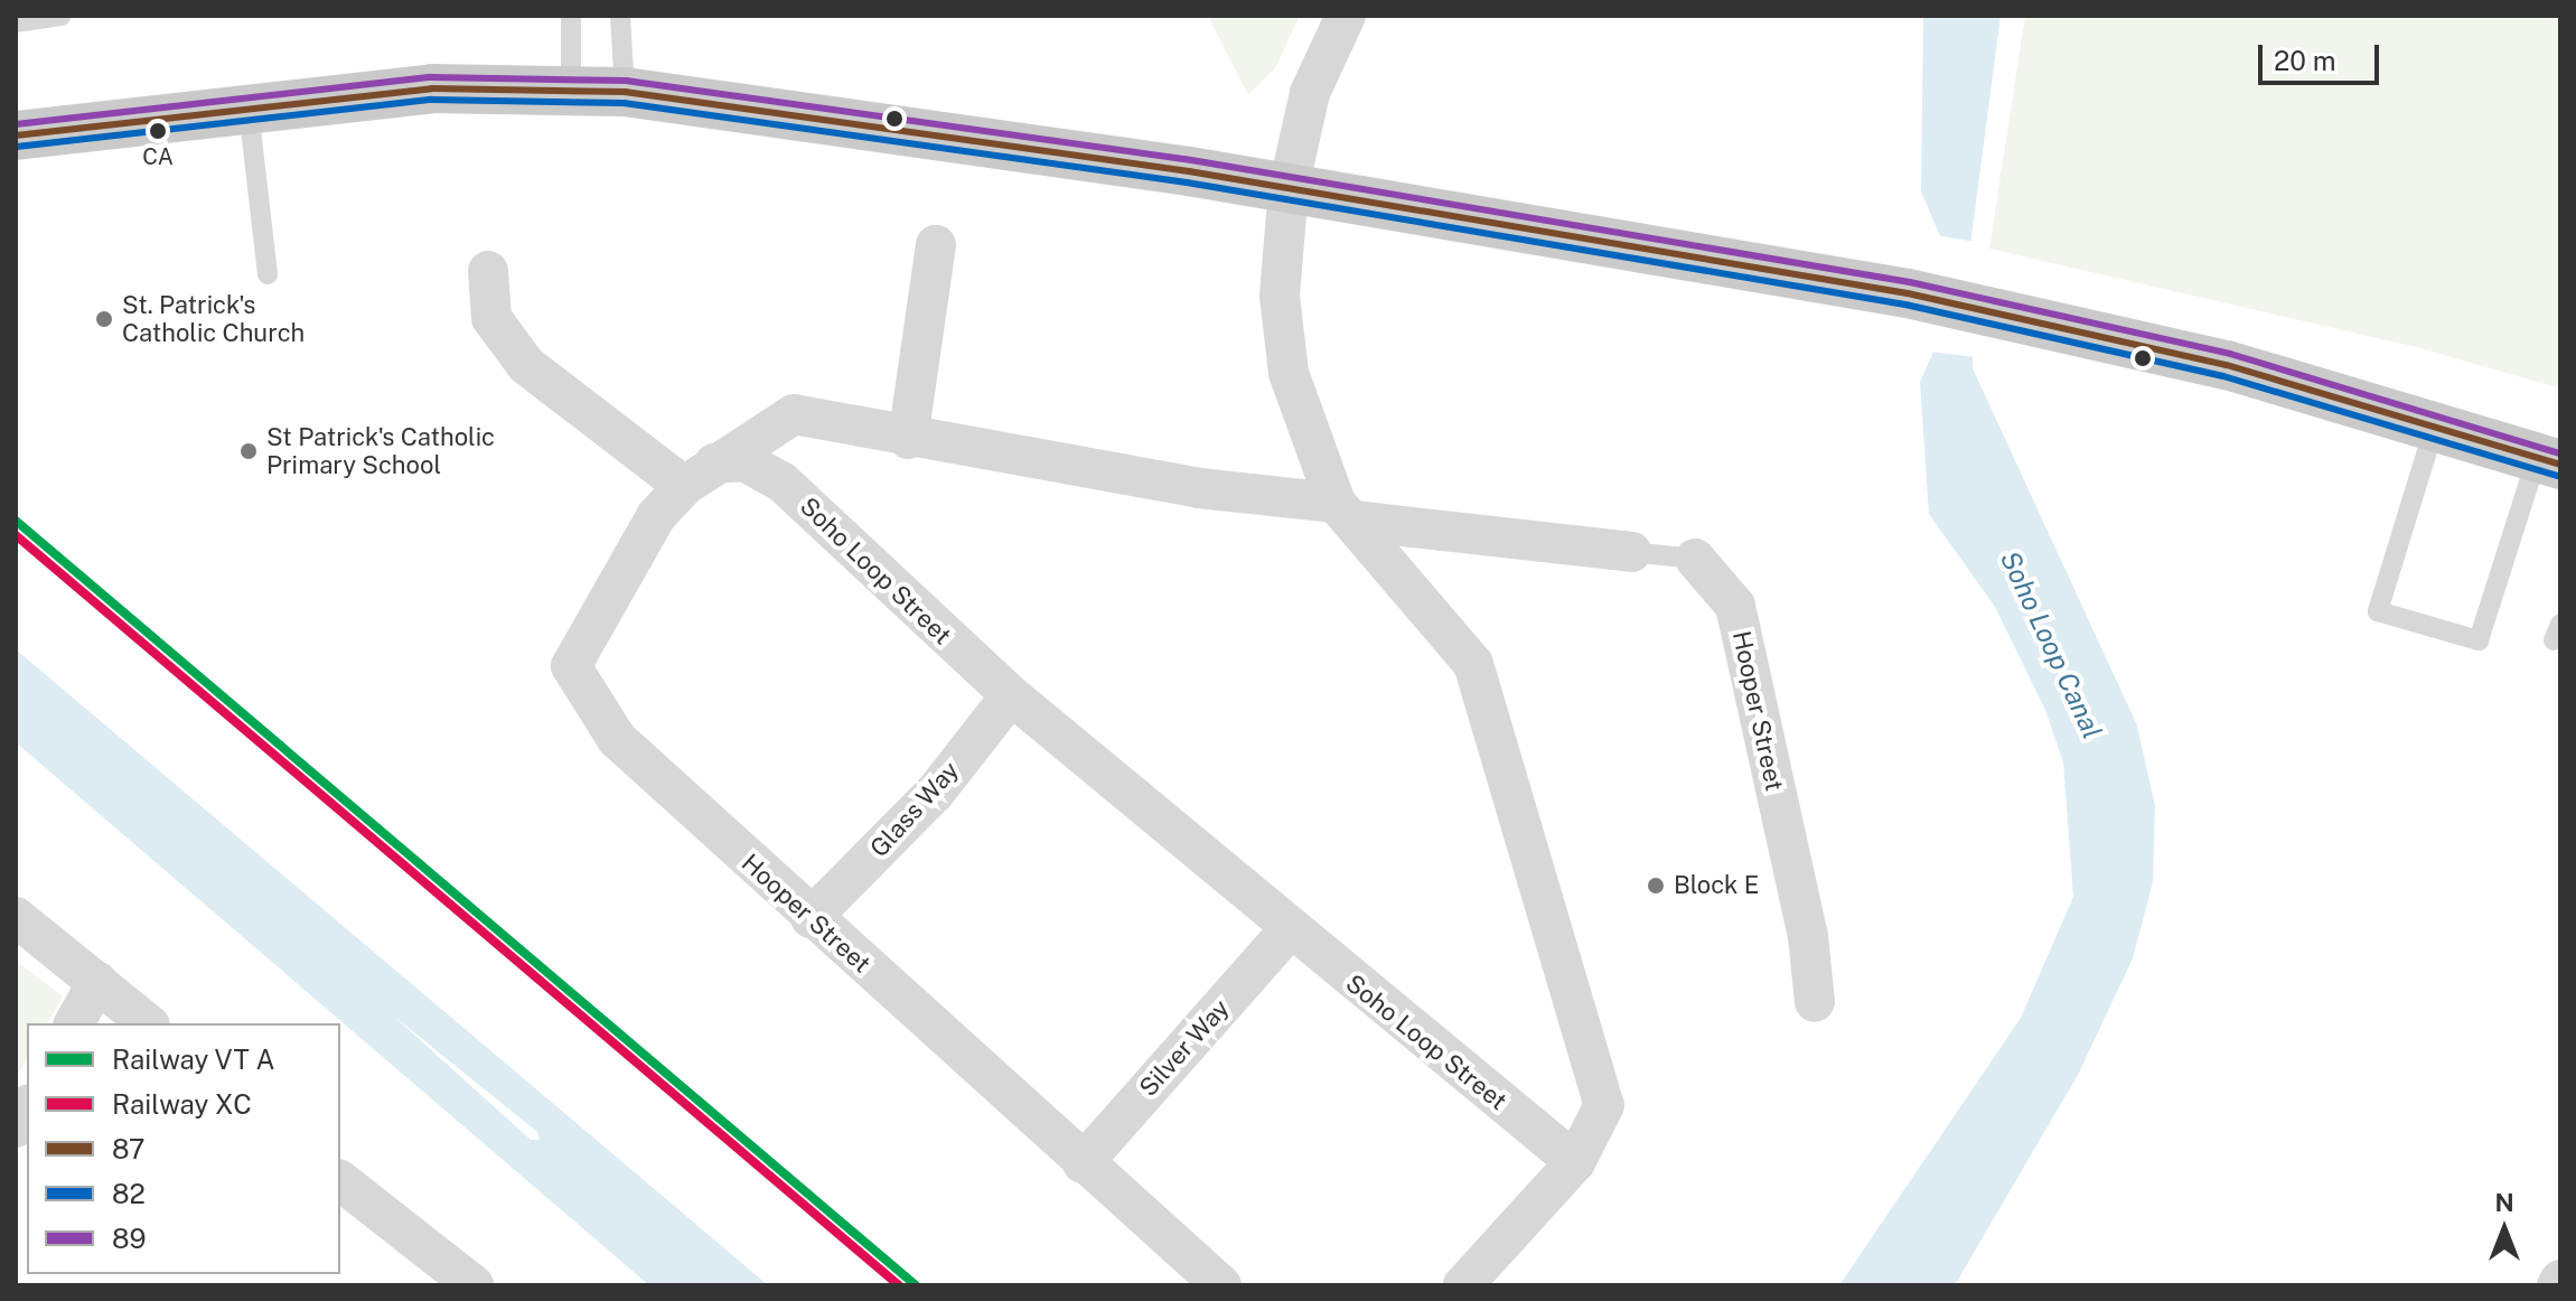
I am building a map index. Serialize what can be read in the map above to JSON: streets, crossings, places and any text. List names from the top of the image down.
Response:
{
  "streets": {
    "street": [
      "Soho Loop Street",
      "Hooper Street",
      "Glass Way",
      "Silver Way"
    ]
  },
  "crossings": [
    ["Soho Loop Street", "Hooper Street"],
    ["Soho Loop Street", "Glass Way"],
    ["Soho Loop Street", "Silver Way"],
    ["Hooper Street", "Glass Way"],
    ["Hooper Street", "Silver Way"]
  ],
  "water": ["Soho Loop Canal"],
  "places": [
    "CA",
    "St. Patrick's Catholic Church",
    "St Patrick's Catholic Primary School",
    "Block E"
  ],
  "lines": [
    "transit line 89",
    "transit line 87",
    "transit line 82",
    "rail line XC"
  ],
  "legend": [
    "Railway VT A",
    "Railway XC",
    "87",
    "82",
    "89"
  ],
  "scale_bar": "20 m",
  "north": "top"
}
